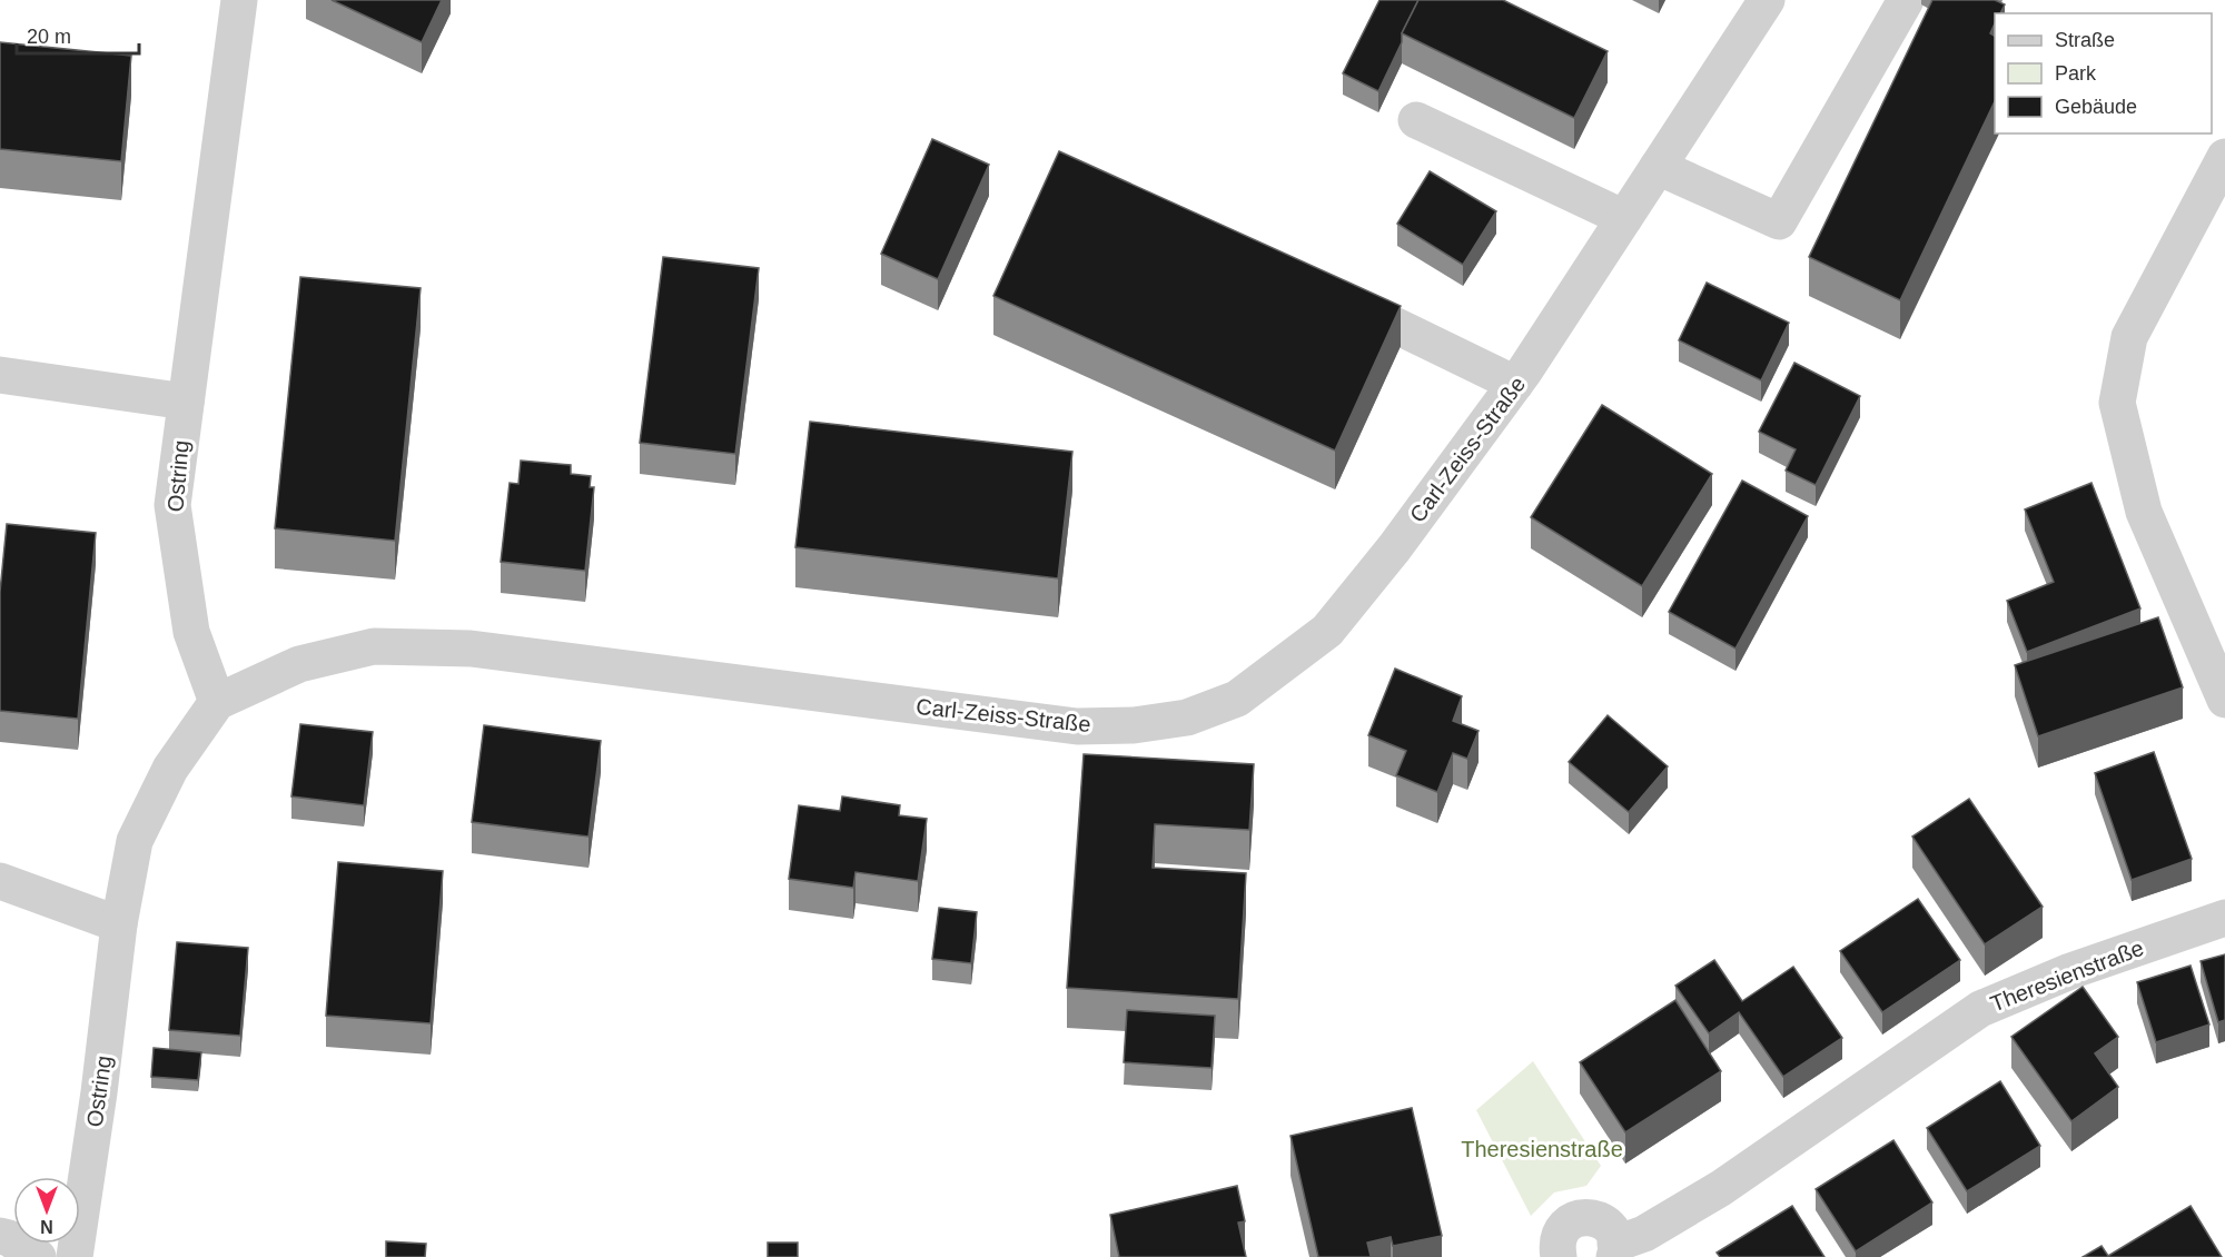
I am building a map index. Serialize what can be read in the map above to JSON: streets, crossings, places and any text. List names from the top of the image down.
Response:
{
  "streets": {
    "street": ["Carl-Zeiss-Straße", "Ostring", "Theresienstraße"]
  },
  "crossings": [
    ["Carl-Zeiss-Straße", "Ostring"]
  ],
  "parks": ["Theresienstraße"],
  "legend": ["Straße", "Park", "Gebäude"],
  "scale_bar": "20 m",
  "north": "bottom"
}
